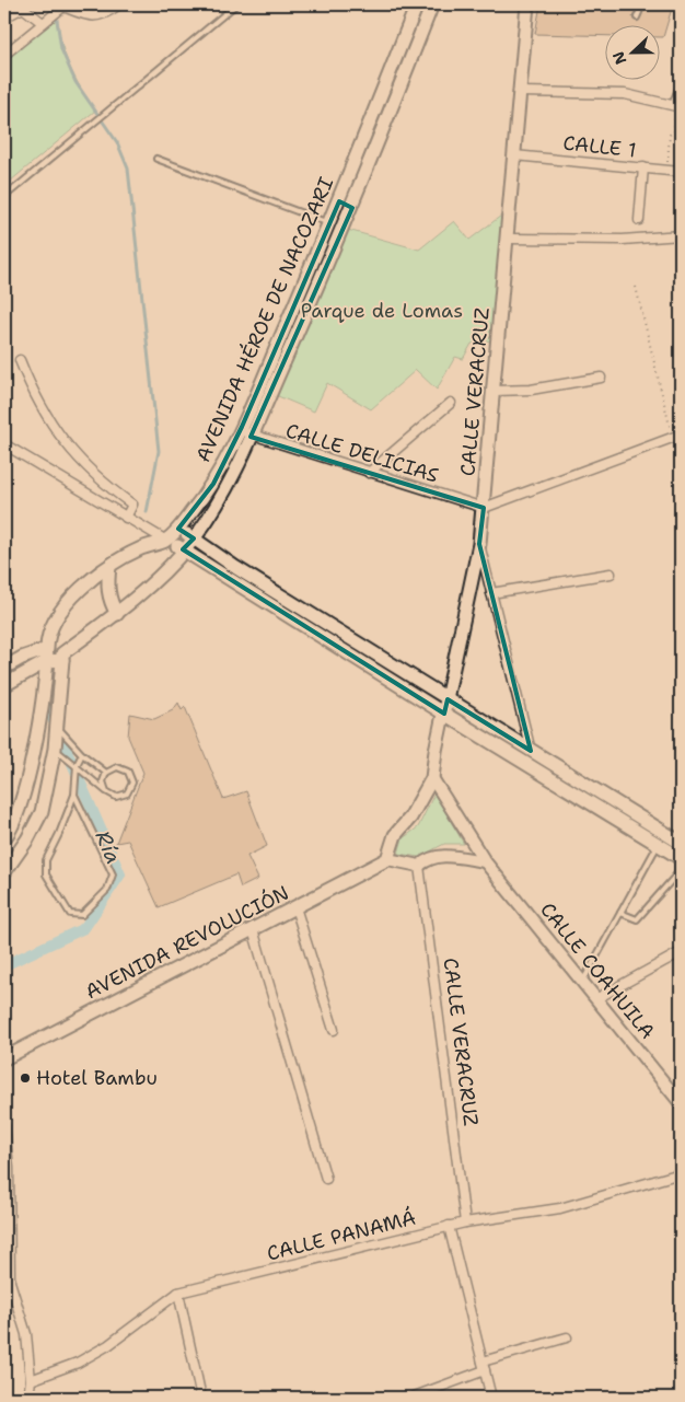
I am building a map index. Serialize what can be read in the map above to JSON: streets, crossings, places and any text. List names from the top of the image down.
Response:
{
  "streets": {
    "main road": ["AVENIDA HÉROE DE NACOZARI", "CALLE VERACRUZ", "AVENIDA REVOLUCIÓN"],
    "street": [
      "CALLE 1",
      "CALLE DELICIAS",
      "CALLE COAHUILA",
      "CALLE PANAMÁ"
    ]
  },
  "crossings": [
    ["CALLE 1", "CALLE VERACRUZ"],
    ["AVENIDA HÉROE DE NACOZARI", "CALLE DELICIAS"],
    ["CALLE VERACRUZ", "CALLE DELICIAS"],
    ["CALLE VERACRUZ", "CALLE COAHUILA"],
    ["CALLE VERACRUZ", "CALLE PANAMÁ"]
  ],
  "water": ["Ría"],
  "parks": ["Parque de Lomas"],
  "places": ["Hotel Bambu"],
  "north": "left"
}
